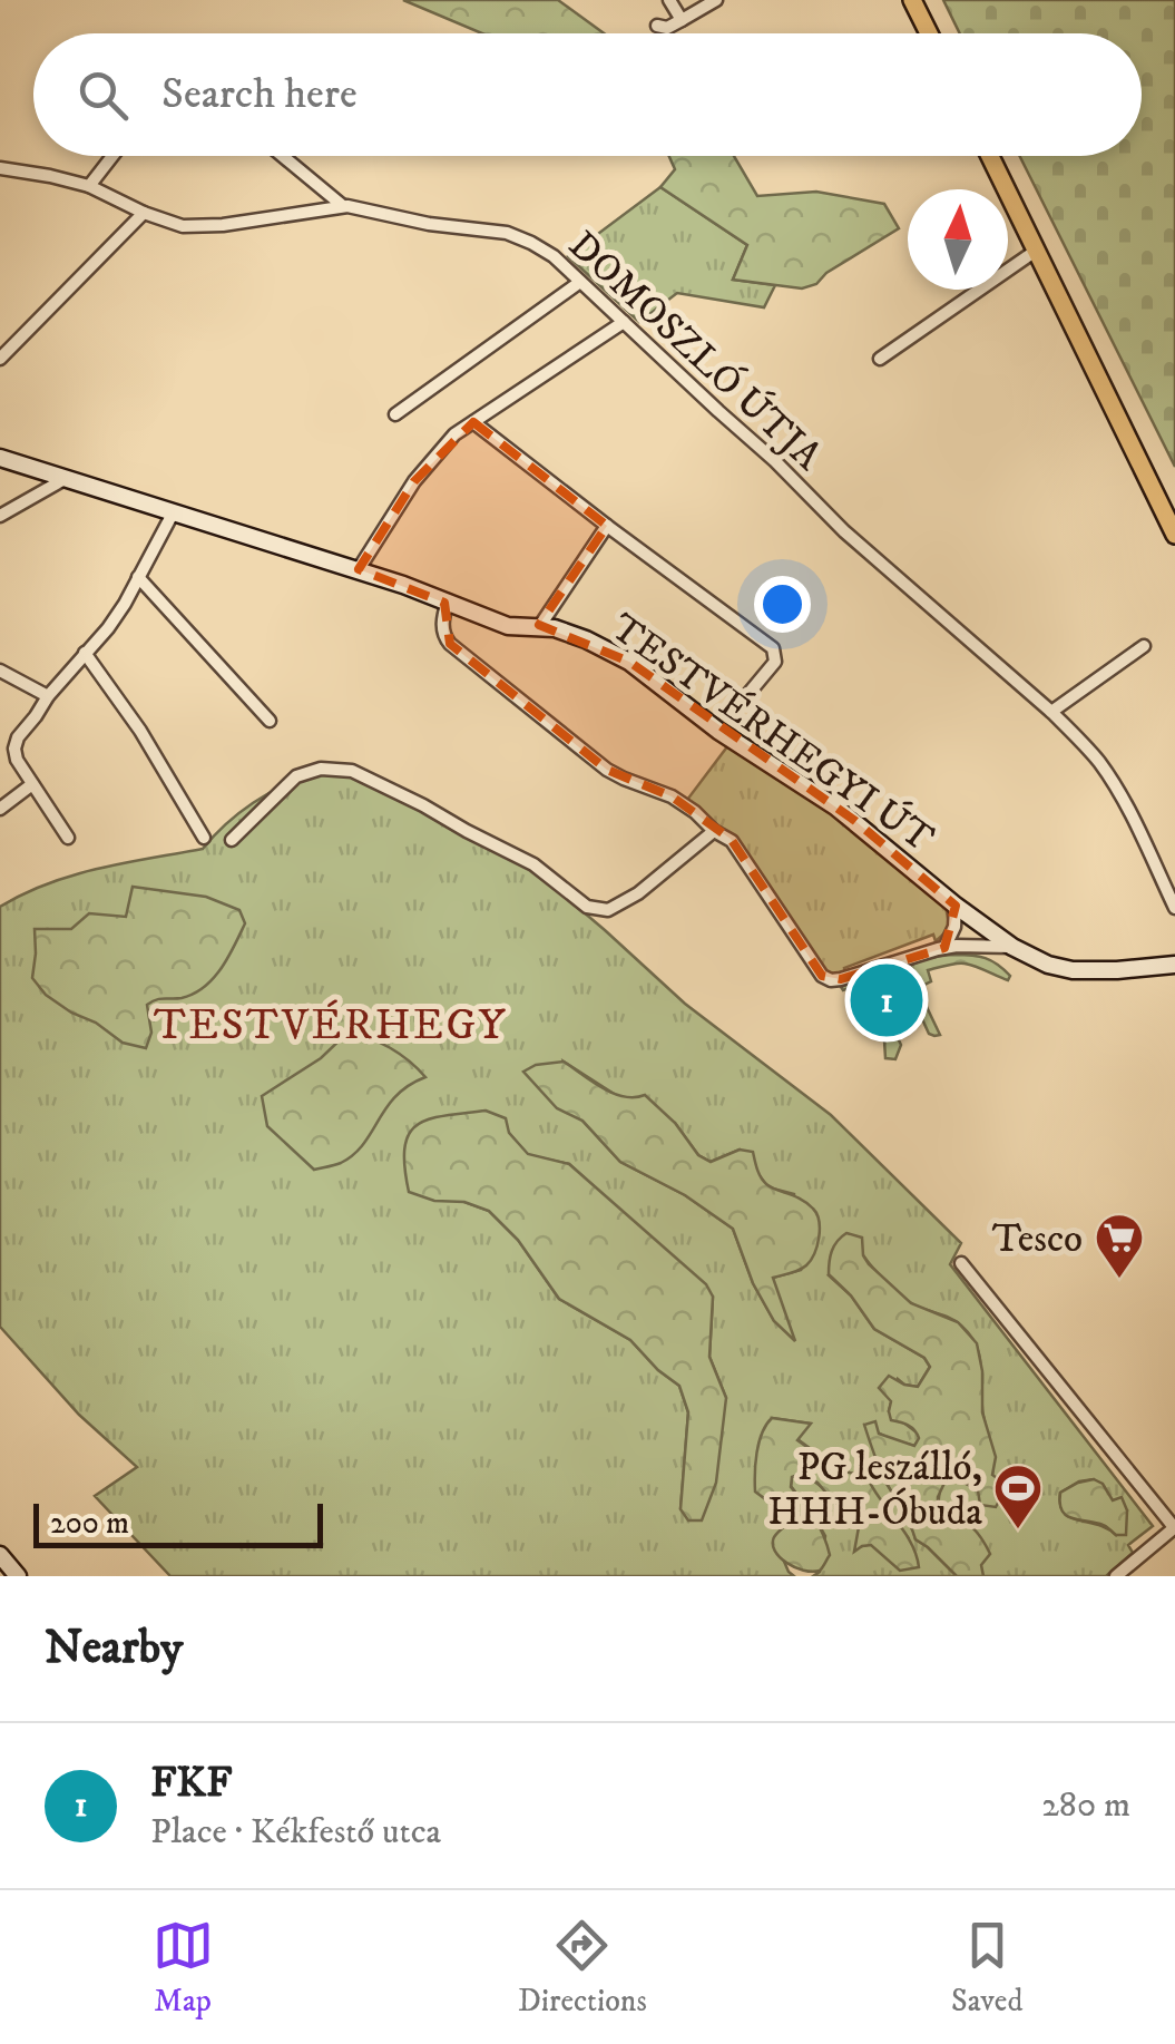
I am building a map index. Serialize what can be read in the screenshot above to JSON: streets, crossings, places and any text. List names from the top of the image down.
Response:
{
  "streets": {
    "street": ["DOMOSZLÓ ÚTJA", "TESTVÉRHEGYI ÚT"]
  },
  "districts": ["TESTVÉRHEGY"],
  "places": {
    "supermarket": ["Tesco"],
    "sports": ["PG leszálló, HHH-Óbuda"]
  },
  "scale_bar": "200 m",
  "north": "top",
  "page": {
    "search": "Search here",
    "pins": "1",
    "scale": "200 m",
    "heading": "Nearby",
    "list": [
      {
        "mark": "1",
        "name": "FKF",
        "note": "Place · Kékfestő utca",
        "value": "280 m"
      }
    ],
    "nav": ["Map", "Directions", "Saved"]
  }
}
